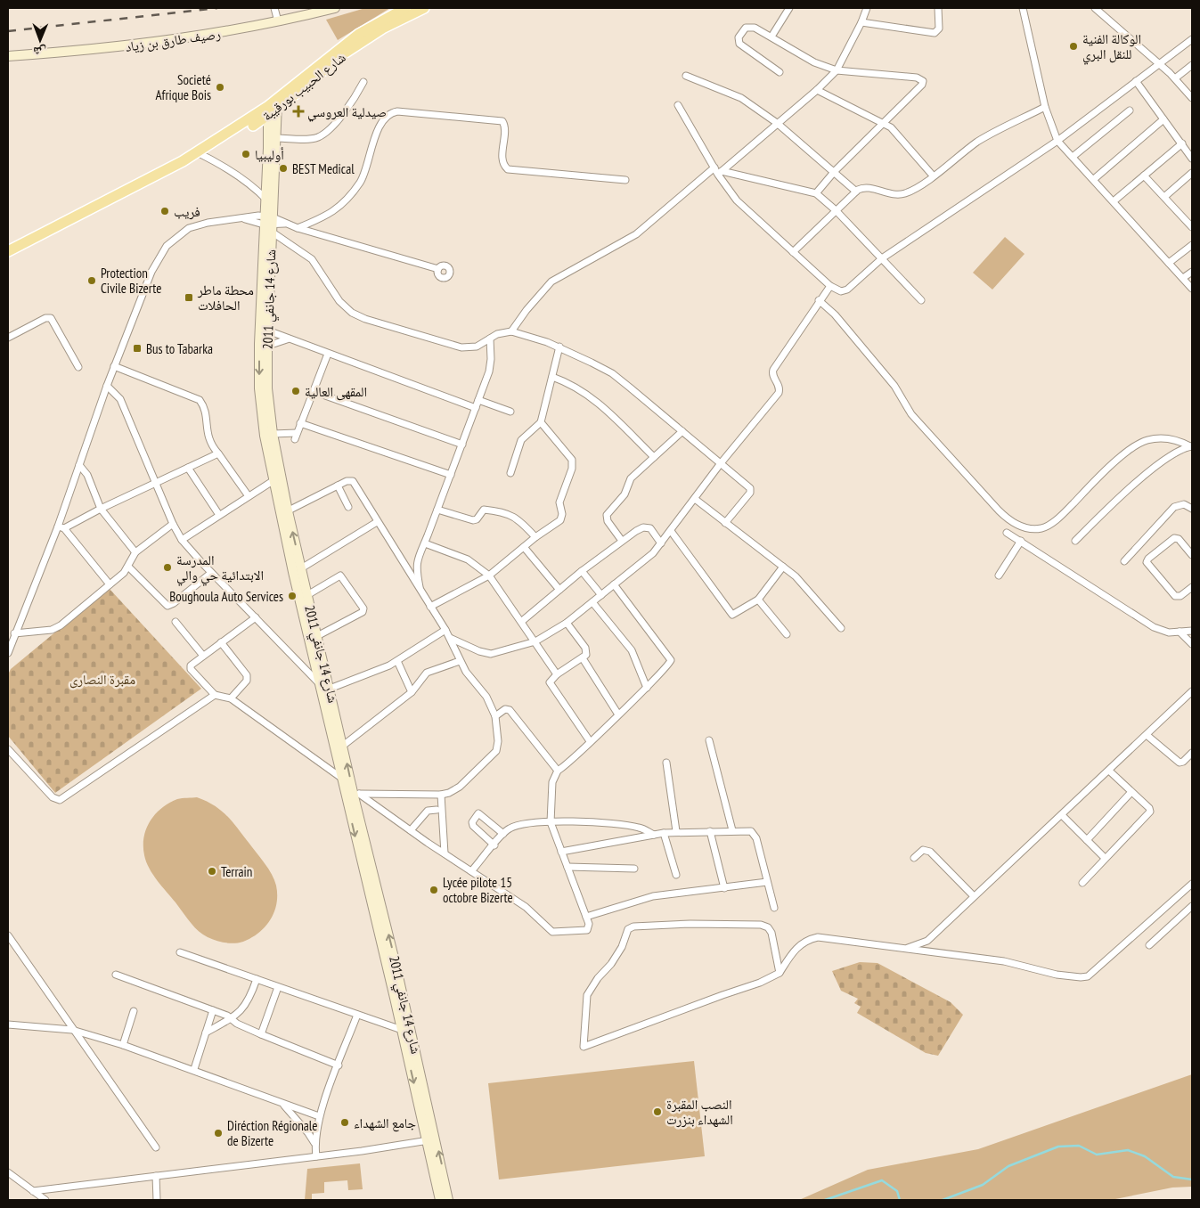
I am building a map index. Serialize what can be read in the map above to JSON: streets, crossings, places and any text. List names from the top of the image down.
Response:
{
  "streets": {
    "main road": ["رصيف طارق بن زياد", "شارع الحبيب بورقيبة", "شارع 14 جانفي 2011"]
  },
  "crossings": [
    ["شارع الحبيب بورقيبة", "شارع 14 جانفي 2011"]
  ],
  "parks": ["مقبرة النصارى"],
  "places": {
    "other": [
      "الوكالة الفنية للنقل البري",
      "Societé Afrique Bois",
      "أوليبيا",
      "BEST Medical",
      "فريب",
      "Protection Civile Bizerte",
      "المقهى العالية",
      "المدرسة الابتدائية حي والي",
      "Boughoula Auto Services",
      "Terrain",
      "Lycée pilote 15 octobre Bizerte",
      "النصب المقبرة الشهداء بنزرت",
      "جامع الشهداء",
      "Diréction Régionale de Bizerte"
    ],
    "health": ["صيدلية العروسي"],
    "transit": ["محطة ماطر الحافلات", "Bus to Tabarka"]
  },
  "north": "bottom"
}
